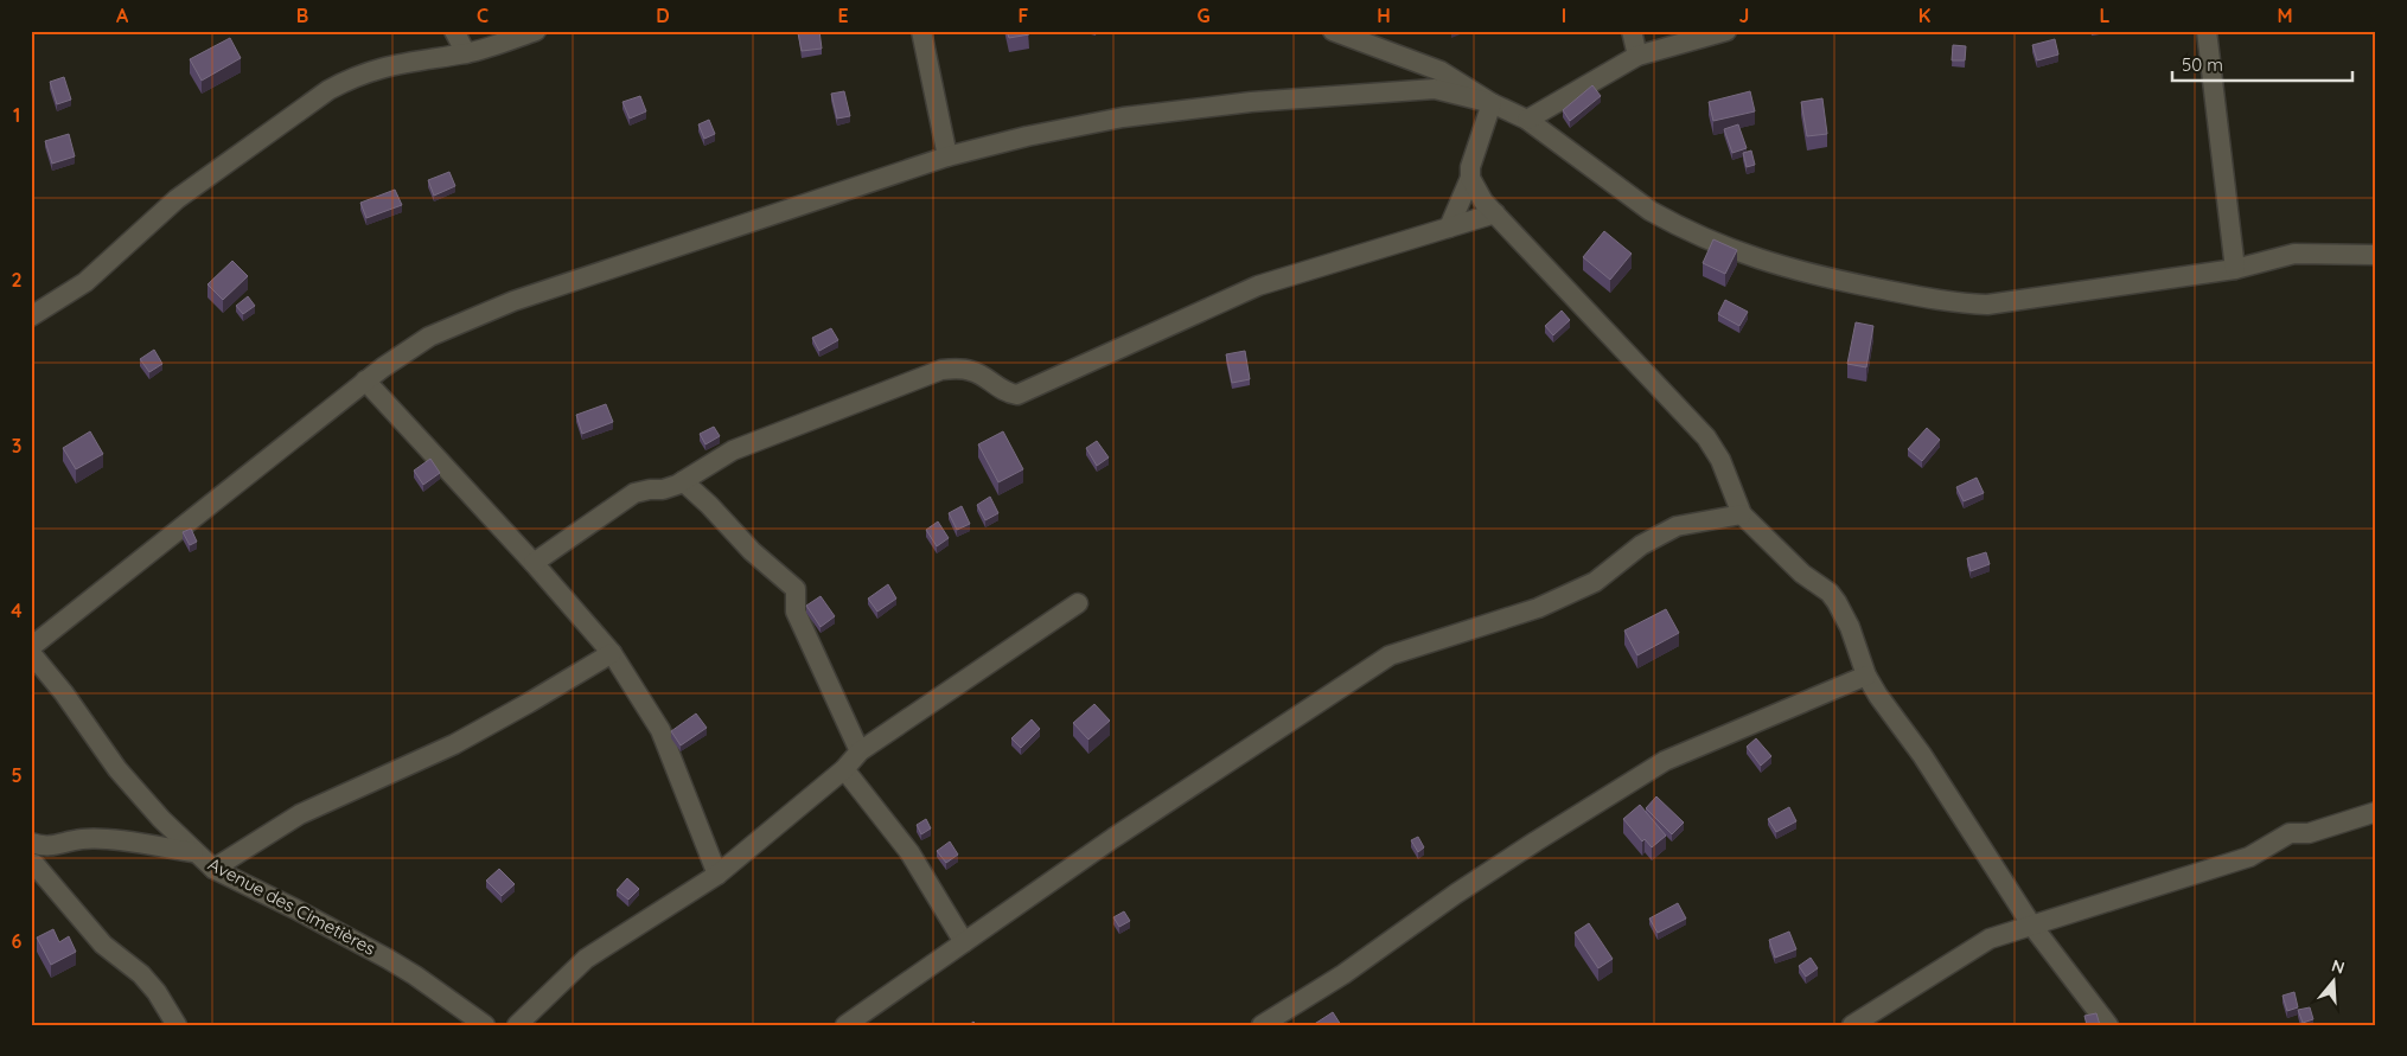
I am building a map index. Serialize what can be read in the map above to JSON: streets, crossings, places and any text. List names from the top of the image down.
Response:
{
  "streets": {
    "street": ["Avenue des Cimetières"]
  },
  "scale_bar": "50 m",
  "north": "top",
  "grid": {
    "columns": [
      "A",
      "B",
      "C",
      "D",
      "E",
      "F",
      "G",
      "H",
      "I",
      "J",
      "K",
      "L",
      "M"
    ],
    "rows": [
      "1",
      "2",
      "3",
      "4",
      "5",
      "6"
    ]
  }
}
